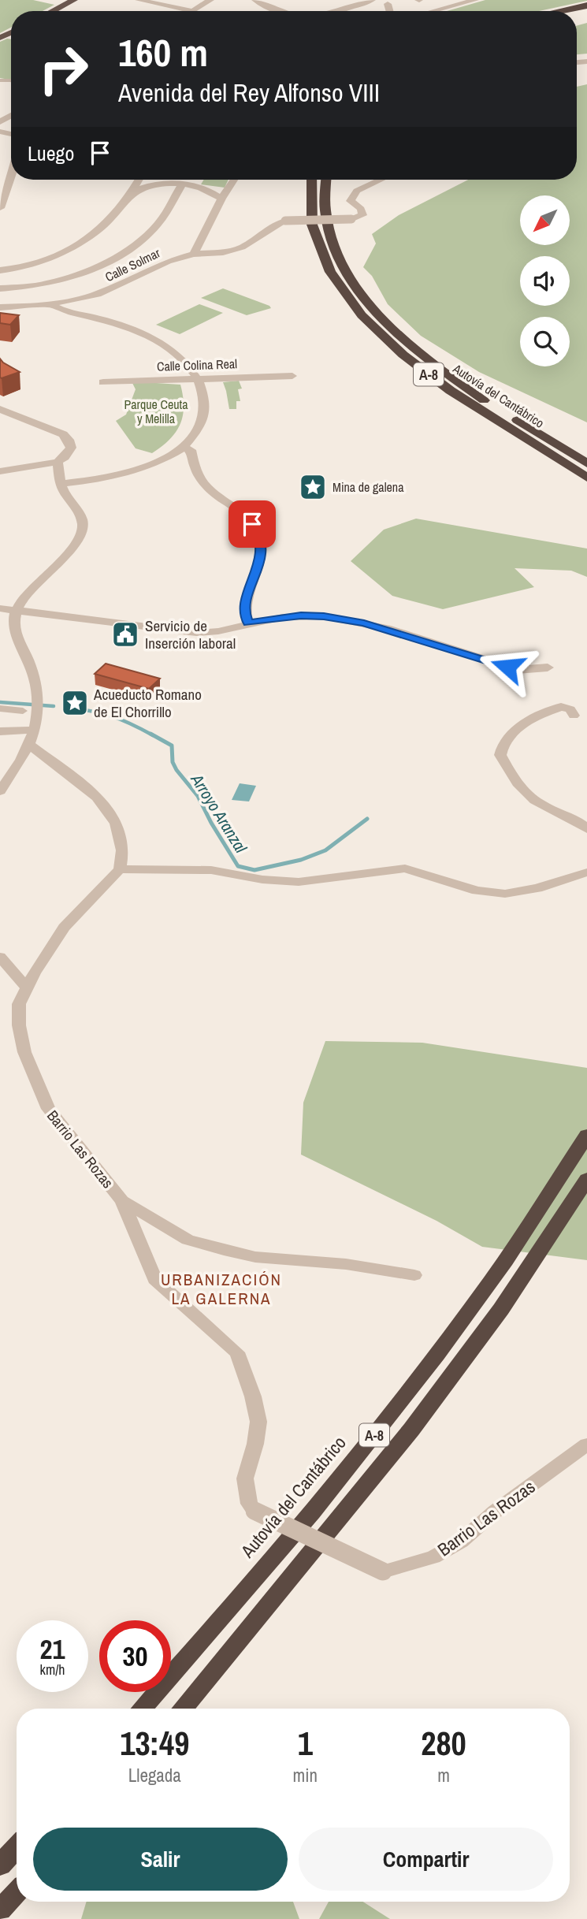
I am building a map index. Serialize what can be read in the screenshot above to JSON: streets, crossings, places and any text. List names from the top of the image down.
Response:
{
  "streets": {
    "highway": ["A-8", "Autovía del Cantábrico"],
    "street": ["Calle Solmar", "Calle Colina Real", "Barrio Las Rozas"]
  },
  "districts": ["URBANIZACIÓN LA GALERNA"],
  "water": ["Arroyo Aranzal"],
  "parks": ["Parque Ceuta y Melilla"],
  "places": {
    "place": ["Mina de galena", "Acueducto Romano de El Chorrillo"],
    "public building": ["Servicio de Inserción laboral"]
  },
  "north": "bottom left",
  "page": {
    "turn": ["160 m", "Avenida del Rey Alfonso VIII"],
    "then": "Luego",
    "speed": "21 km/h",
    "limit": "30",
    "eta": [
      "13:49",
      "Llegada",
      "1",
      "min",
      "280",
      "m"
    ],
    "buttons": ["Salir", "Compartir"]
  }
}
